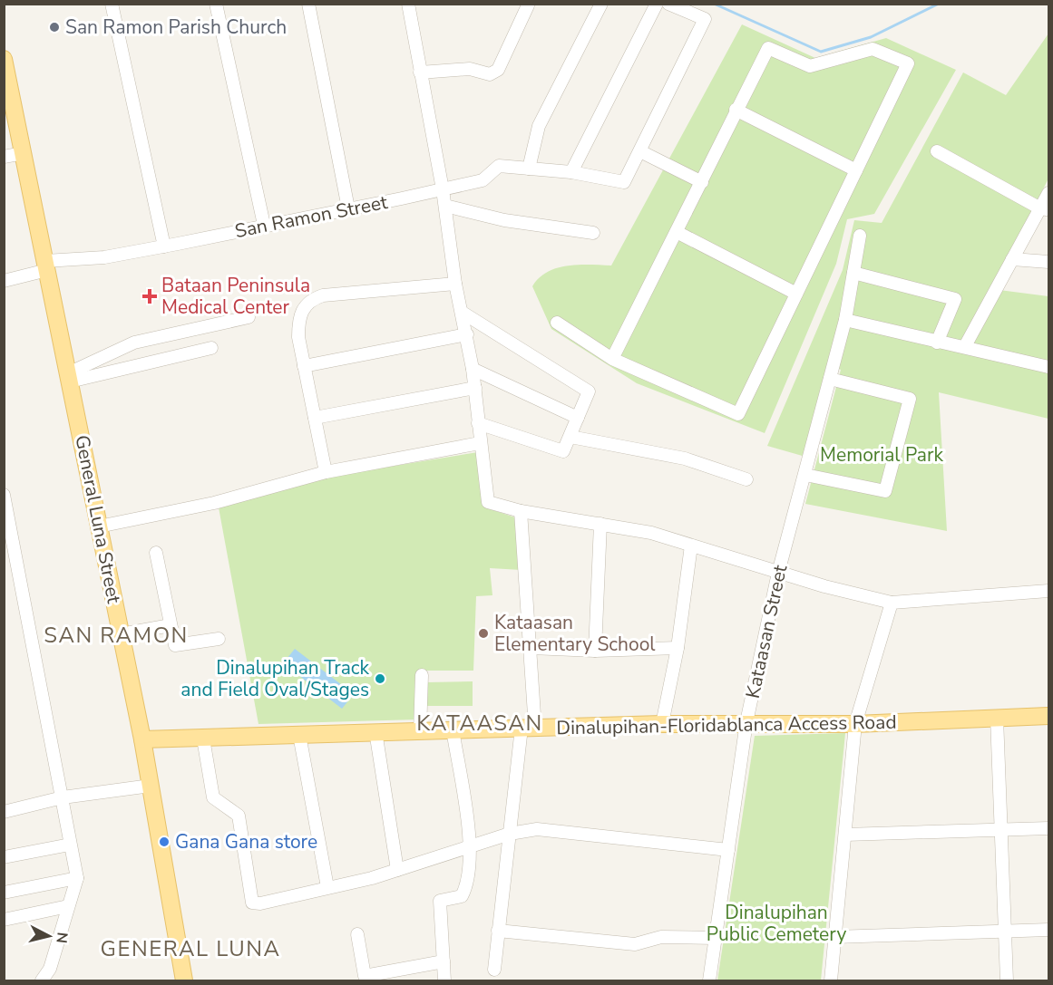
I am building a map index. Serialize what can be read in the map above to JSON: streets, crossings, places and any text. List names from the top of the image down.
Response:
{
  "streets": {
    "main road": ["General Luna Street", "Dinalupihan-Floridablanca Access Road"],
    "street": ["San Ramon Street", "Kataasan Street"]
  },
  "crossings": [
    ["San Ramon Street", "General Luna Street"],
    ["General Luna Street", "Dinalupihan-Floridablanca Access Road"],
    ["Kataasan Street", "Dinalupihan-Floridablanca Access Road"]
  ],
  "districts": ["SAN RAMON", "KATAASAN", "GENERAL LUNA"],
  "parks": ["Memorial Park", "Dinalupihan Public Cemetery"],
  "places": {
    "other": [
      "San Ramon Parish Church",
      "Kataasan Elementary School",
      "Dinalupihan Track and Field Oval/Stages",
      "Gana Gana store"
    ],
    "health": ["Bataan Peninsula Medical Center"]
  },
  "north": "right"
}
